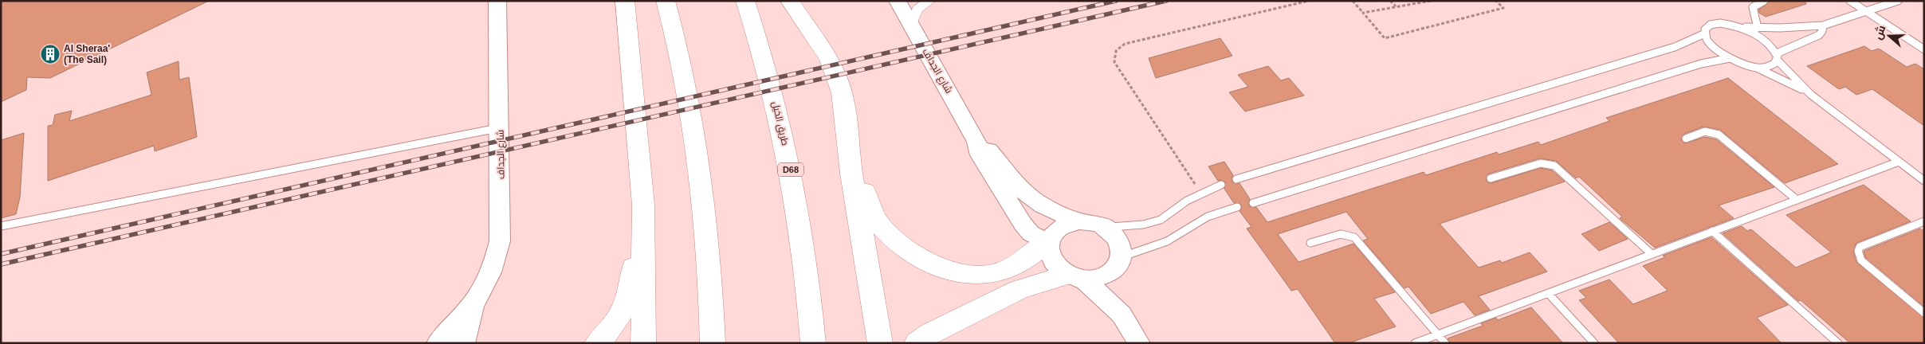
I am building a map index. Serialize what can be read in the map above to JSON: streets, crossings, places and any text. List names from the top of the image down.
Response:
{
  "streets": {
    "highway": ["طريق الخيل", "D68"],
    "street": ["شارع الجداف"]
  },
  "places": {
    "building": ["Al Sheraa' (The Sail)"]
  },
  "north": "left"
}
